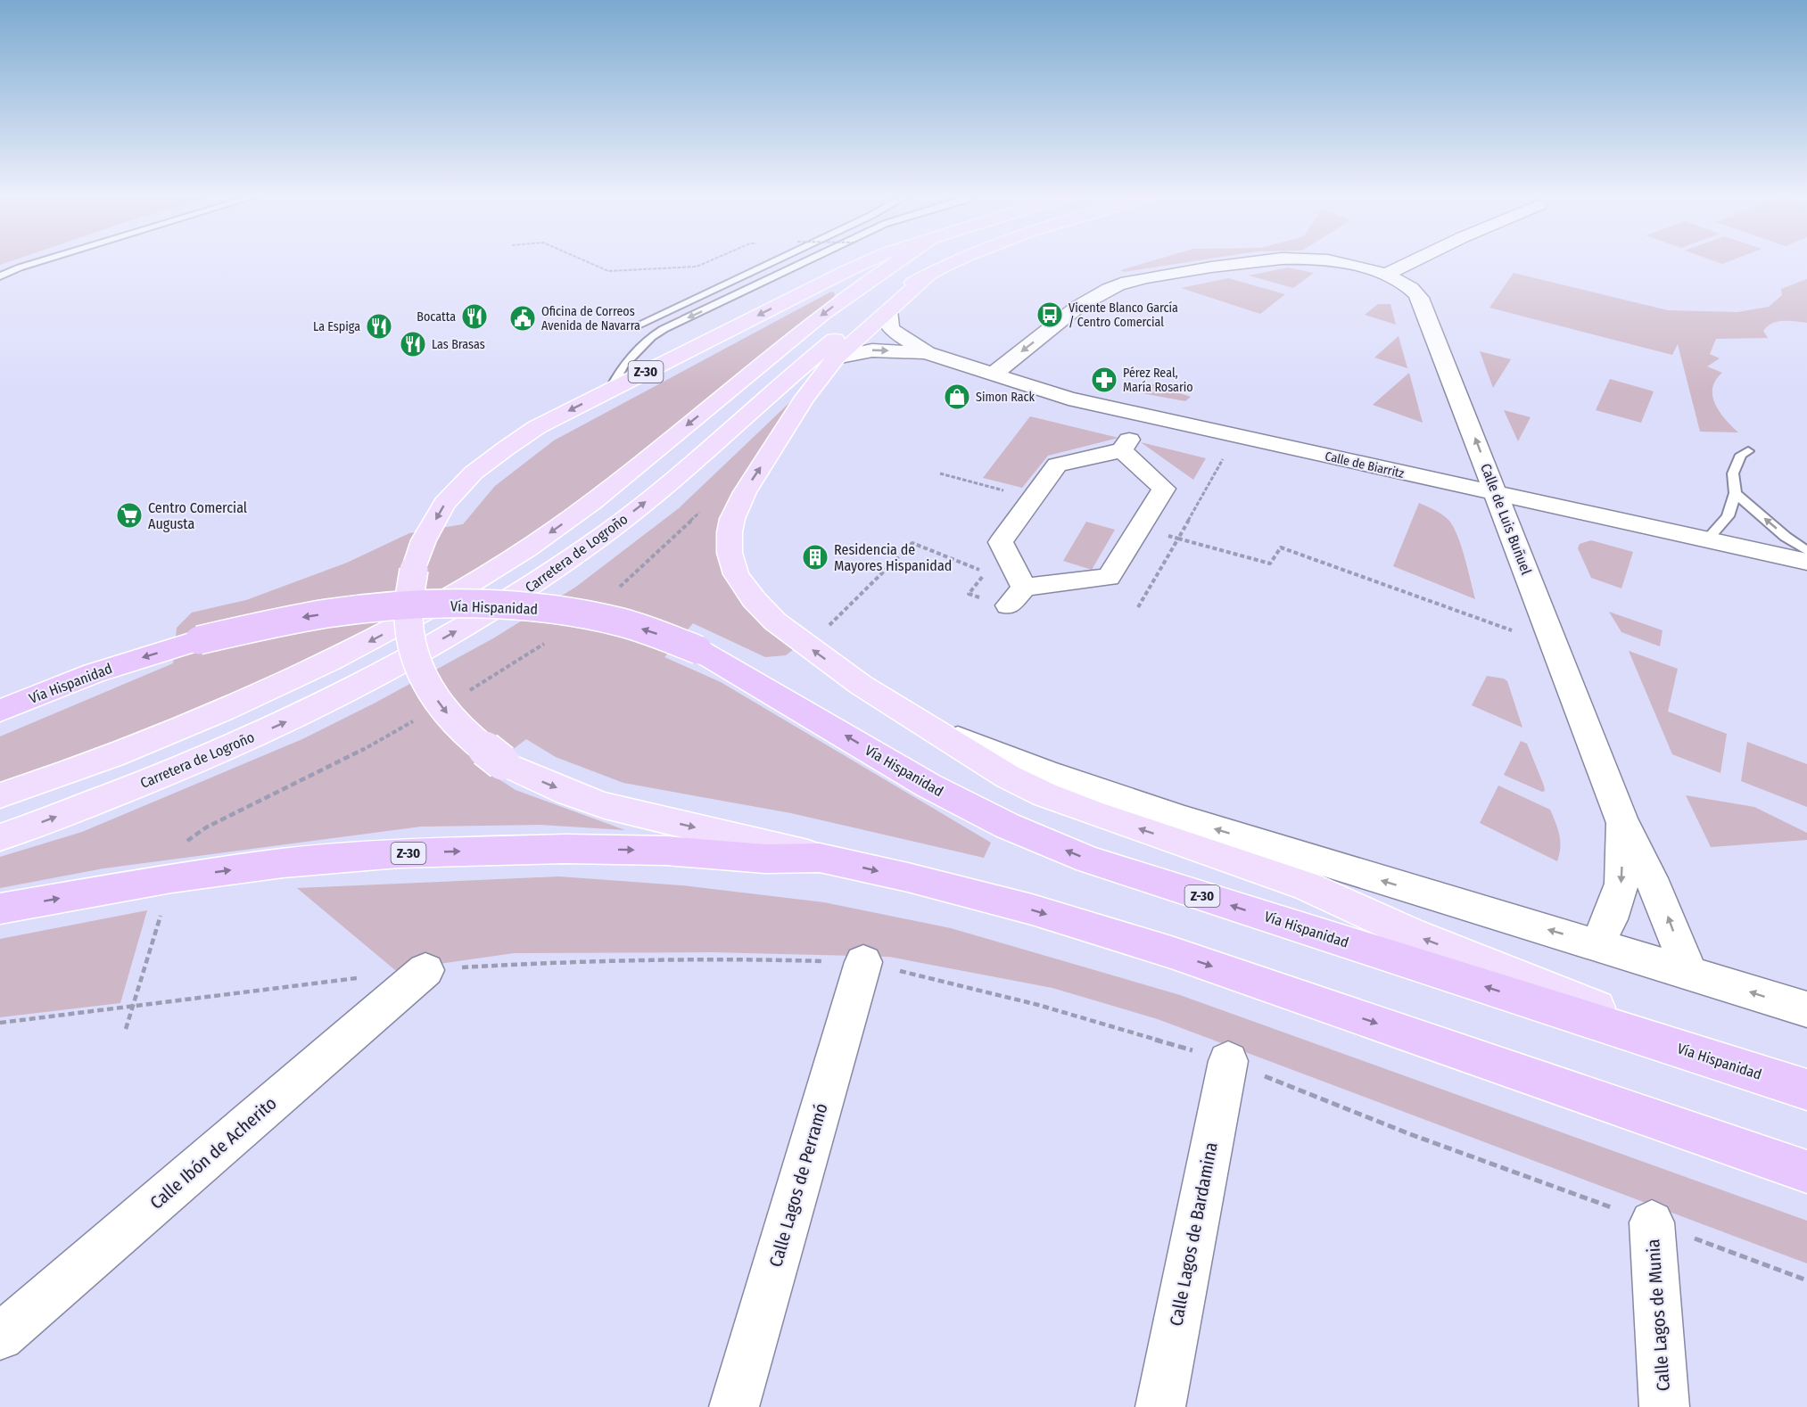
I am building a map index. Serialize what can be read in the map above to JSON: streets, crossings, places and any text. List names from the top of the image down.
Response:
{
  "streets": {
    "highway": ["Z-30", "Vía Hispanidad"],
    "main road": ["Carretera de Logroño"],
    "street": [
      "Calle de Biarritz",
      "Calle de Luis Buñuel",
      "Calle Ibón de Acherito",
      "Calle Lagos de Perramó",
      "Calle Lagos de Bardamina",
      "Calle Lagos de Munia"
    ]
  },
  "crossings": [
    ["Calle de Biarritz", "Calle de Luis Buñuel"]
  ],
  "places": {
    "bus stop": ["Vicente Blanco García / Centro Comercial"],
    "restaurant": ["Bocatta", "La Espiga", "Las Brasas"],
    "public building": ["Oficina de Correos Avenida de Navarra"],
    "pharmacy": ["Pérez Real, María Rosario"],
    "shop": ["Simon Rack"],
    "supermarket": ["Centro Comercial Augusta"],
    "building": ["Residencia de Mayores Hispanidad"]
  }
}
